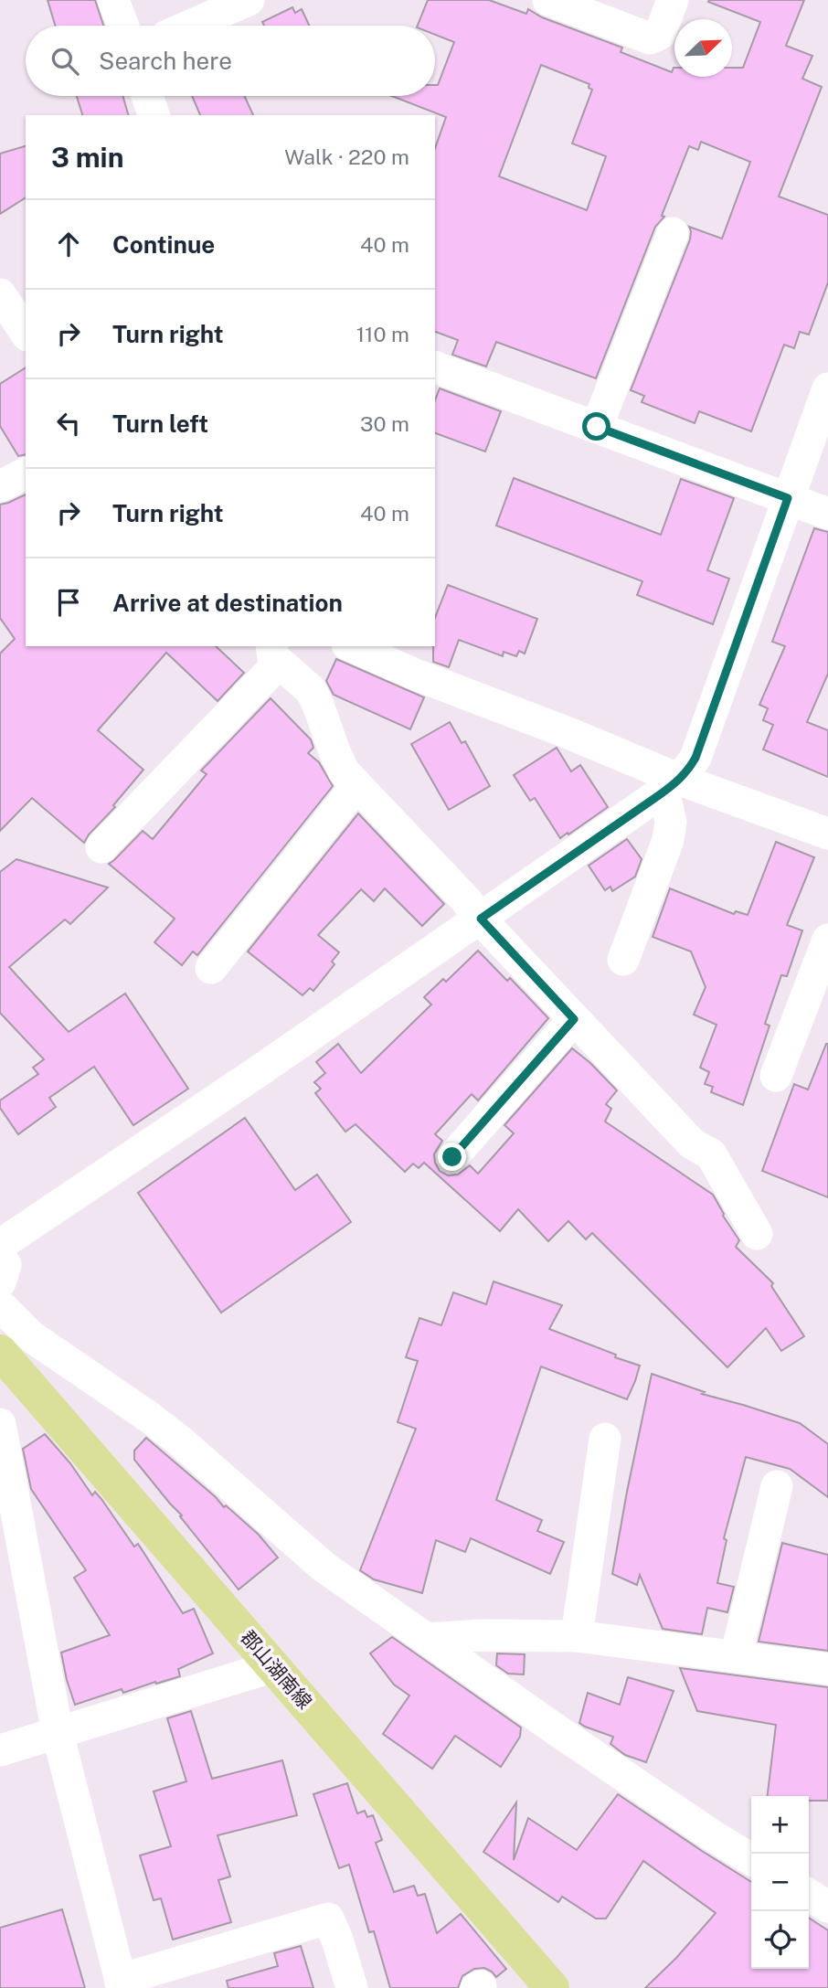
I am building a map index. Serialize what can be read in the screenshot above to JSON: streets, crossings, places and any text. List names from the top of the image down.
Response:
{
  "streets": {
    "main road": ["郡山湖南線"]
  },
  "north": "top right",
  "page": {
    "search": "Search here",
    "heading": ["3 min", "Walk · 220 m"],
    "list": [
      ["Continue", "40 m"],
      ["Turn right", "110 m"],
      ["Turn left", "30 m"],
      ["Turn right", "40 m"],
      "Arrive at destination"
    ],
    "map_buttons": ["+", "−"]
  }
}
